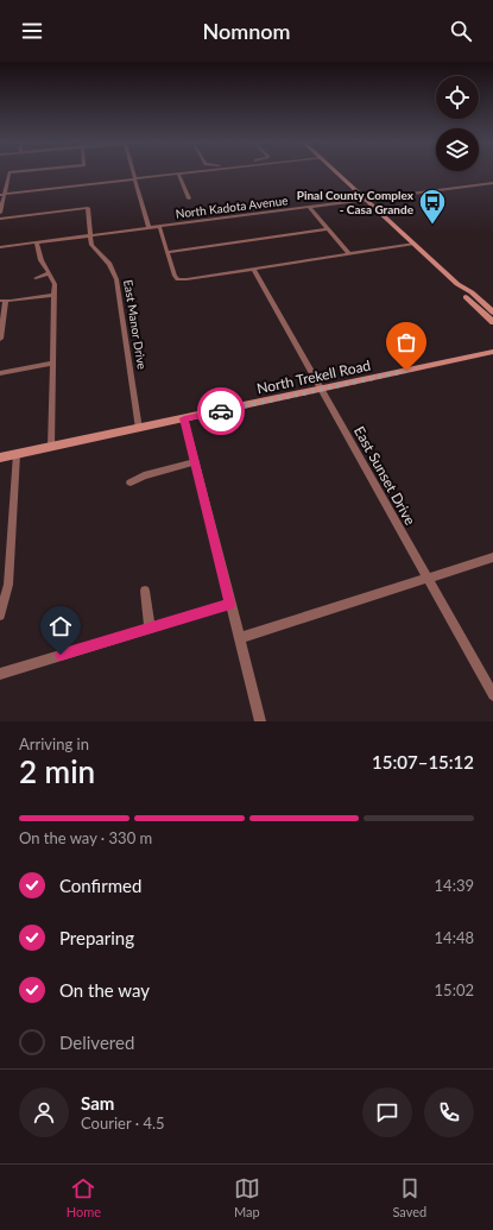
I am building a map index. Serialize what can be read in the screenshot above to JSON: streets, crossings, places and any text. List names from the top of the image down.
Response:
{
  "streets": {
    "main road": ["North Trekell Road"],
    "street": ["North Kadota Avenue", "East Manor Drive", "East Sunset Drive"]
  },
  "crossings": [
    ["North Kadota Avenue", "East Manor Drive"],
    ["East Manor Drive", "North Trekell Road"],
    ["North Trekell Road", "East Sunset Drive"]
  ],
  "places": {
    "bus stop": ["Pinal County Complex - Casa Grande"]
  },
  "page": {
    "header": "Nomnom",
    "heading": ["2 min", "Arriving in", "15:07–15:12"],
    "panel": ["Sam", "Courier · 4.5"],
    "bar": "On the way · 330 m",
    "list": [
      ["Confirmed", "14:39"],
      ["Preparing", "14:48"],
      ["On the way", "15:02"],
      "Delivered"
    ],
    "tabs": ["Home", "Map", "Saved"]
  }
}
